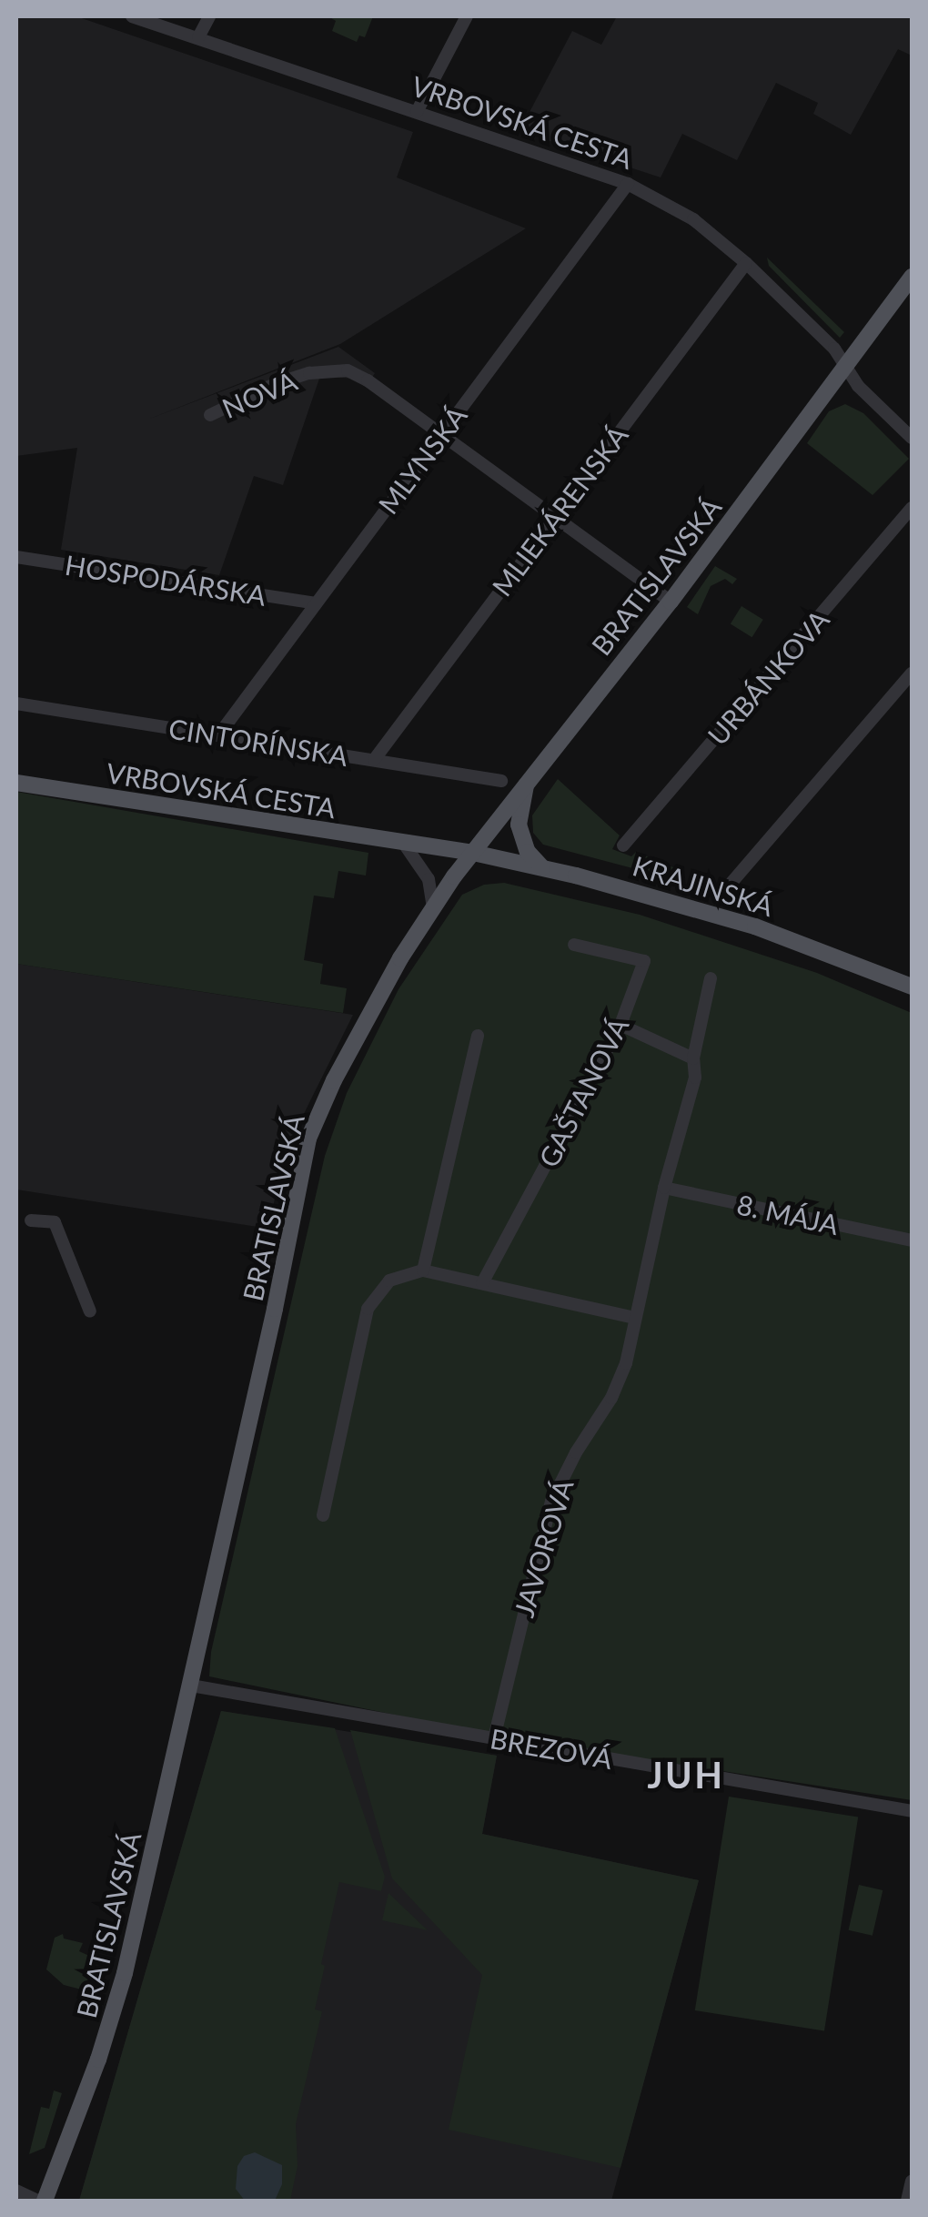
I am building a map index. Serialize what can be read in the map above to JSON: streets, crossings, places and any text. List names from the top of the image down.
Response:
{
  "streets": {
    "main road": ["VRBOVSKÁ CESTA", "BRATISLAVSKÁ", "KRAJINSKÁ"],
    "street": [
      "NOVÁ",
      "MLYNSKÁ",
      "MLIEKÁRENSKÁ",
      "HOSPODÁRSKA",
      "URBÁNKOVA",
      "CINTORÍNSKA",
      "GAŠTANOVÁ",
      "8. MÁJA",
      "JAVOROVÁ",
      "BREZOVÁ"
    ]
  },
  "crossings": [
    ["VRBOVSKÁ CESTA", "MLYNSKÁ"],
    ["VRBOVSKÁ CESTA", "MLIEKÁRENSKÁ"],
    ["VRBOVSKÁ CESTA", "BRATISLAVSKÁ"],
    ["VRBOVSKÁ CESTA", "KRAJINSKÁ"],
    ["NOVÁ", "MLYNSKÁ"],
    ["NOVÁ", "MLIEKÁRENSKÁ"],
    ["NOVÁ", "BRATISLAVSKÁ"],
    ["MLYNSKÁ", "HOSPODÁRSKA"],
    ["MLYNSKÁ", "CINTORÍNSKA"],
    ["MLIEKÁRENSKÁ", "CINTORÍNSKA"],
    ["BRATISLAVSKÁ", "KRAJINSKÁ"],
    ["BRATISLAVSKÁ", "BREZOVÁ"],
    ["8. MÁJA", "JAVOROVÁ"],
    ["JAVOROVÁ", "BREZOVÁ"]
  ],
  "districts": ["JUH"]
}
